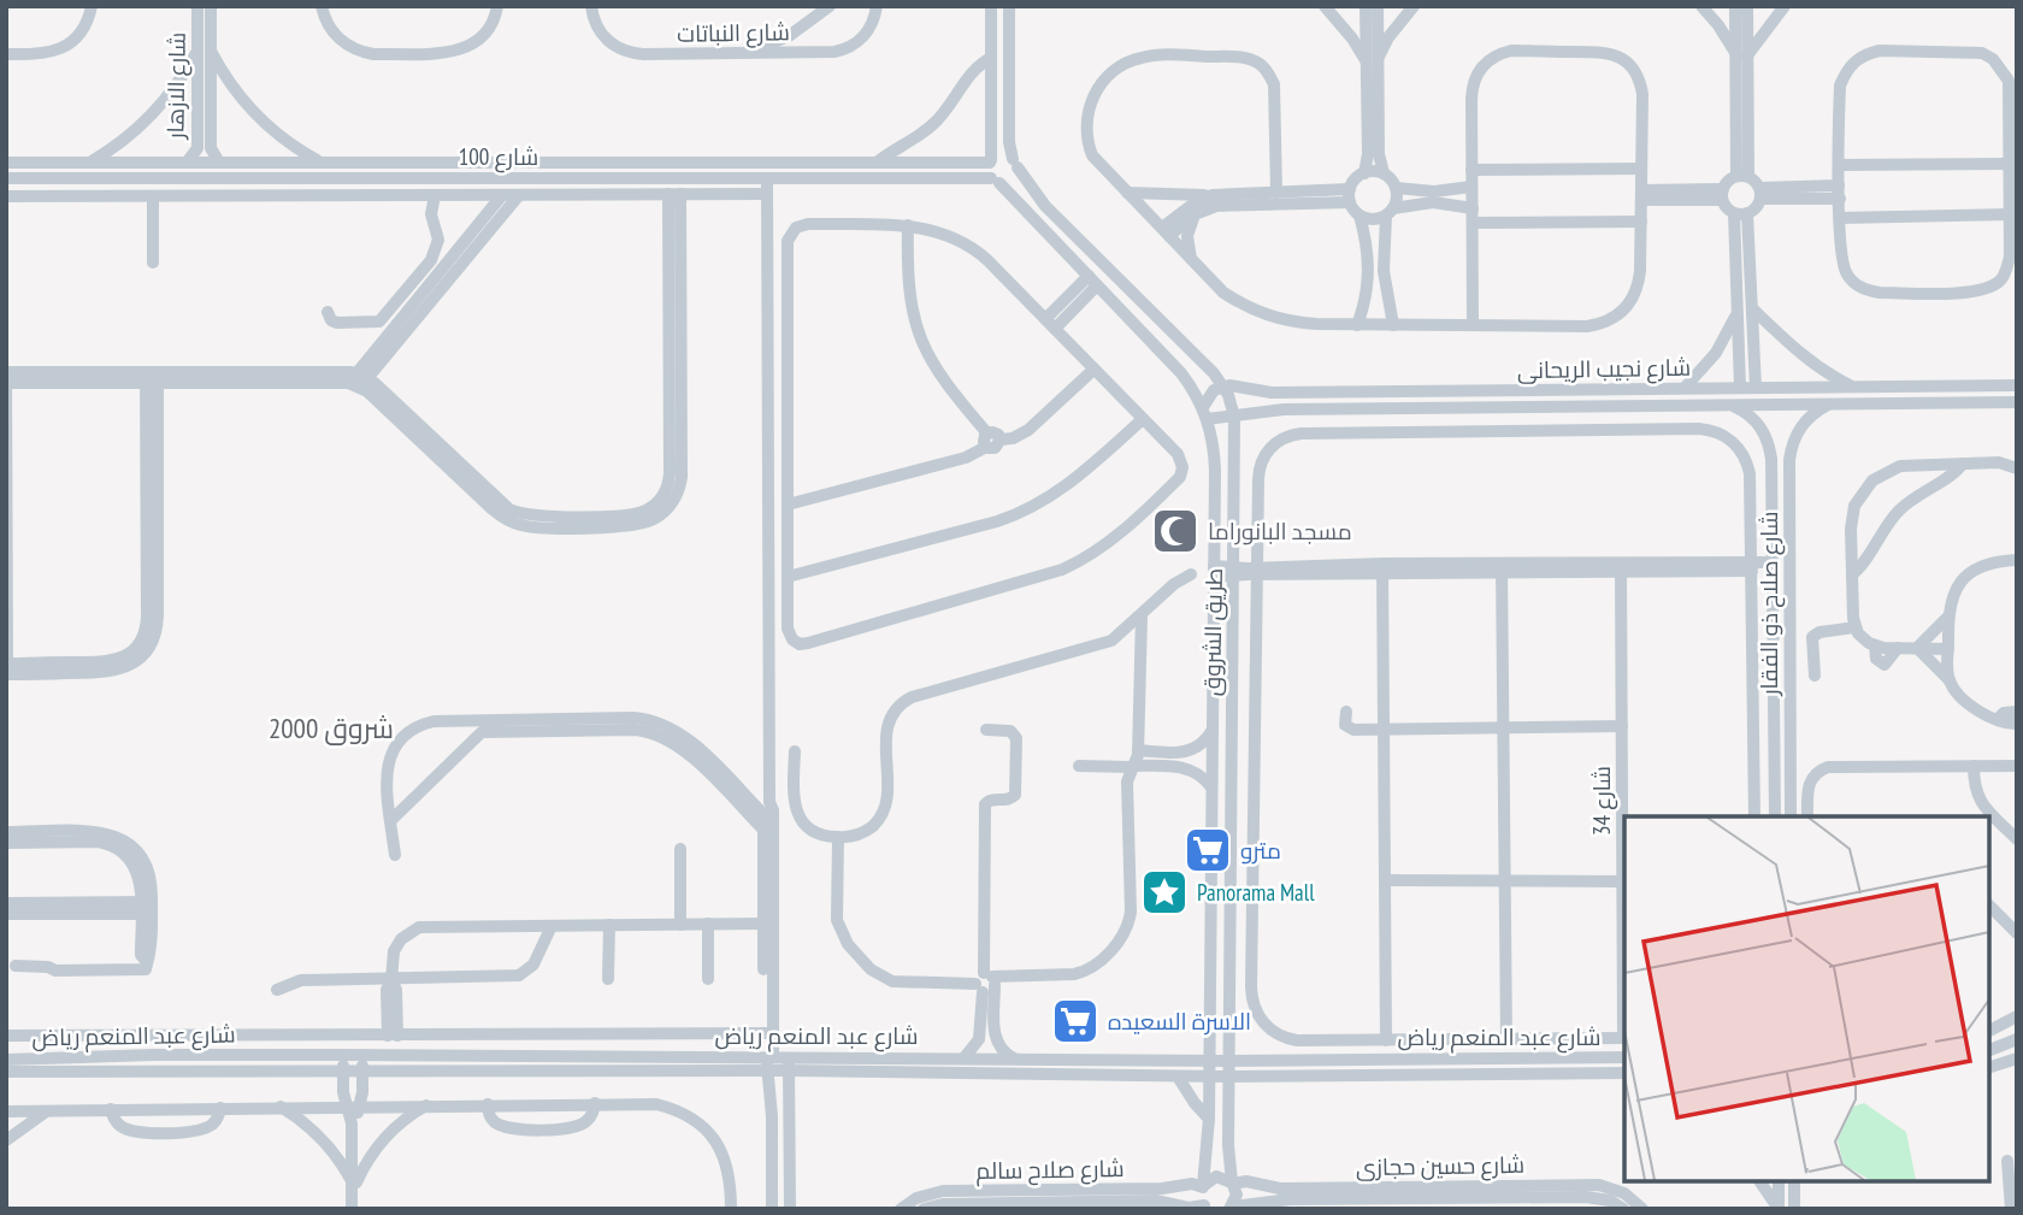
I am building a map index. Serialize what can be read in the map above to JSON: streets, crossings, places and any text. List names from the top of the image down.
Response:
{
  "streets": {
    "street": [
      "شارع النباتات",
      "شارع الازهار",
      "شارع 100",
      "شارع نجيب الريحانى",
      "شارع صلاح ذو الفقار",
      "طريق الشروق",
      "شارع 34",
      "شارع عبد المنعم رياض",
      "شارع حسين حجازى",
      "شارع صلاح سالم"
    ]
  },
  "crossings": [
    ["شارع الازهار", "شارع 100"],
    ["شارع 100", "طريق الشروق"],
    ["شارع نجيب الريحانى", "شارع صلاح ذو الفقار"],
    ["شارع نجيب الريحانى", "طريق الشروق"],
    ["طريق الشروق", "شارع عبد المنعم رياض"],
    ["طريق الشروق", "شارع حسين حجازى"],
    ["طريق الشروق", "شارع صلاح سالم"],
    ["شارع حسين حجازى", "شارع صلاح سالم"]
  ],
  "districts": ["شروق 2000"],
  "places": {
    "mosque": ["مسجد البانوراما"],
    "supermarket": ["مترو", "الاسرة السعيده"],
    "place": ["Panorama Mall"]
  }
}
